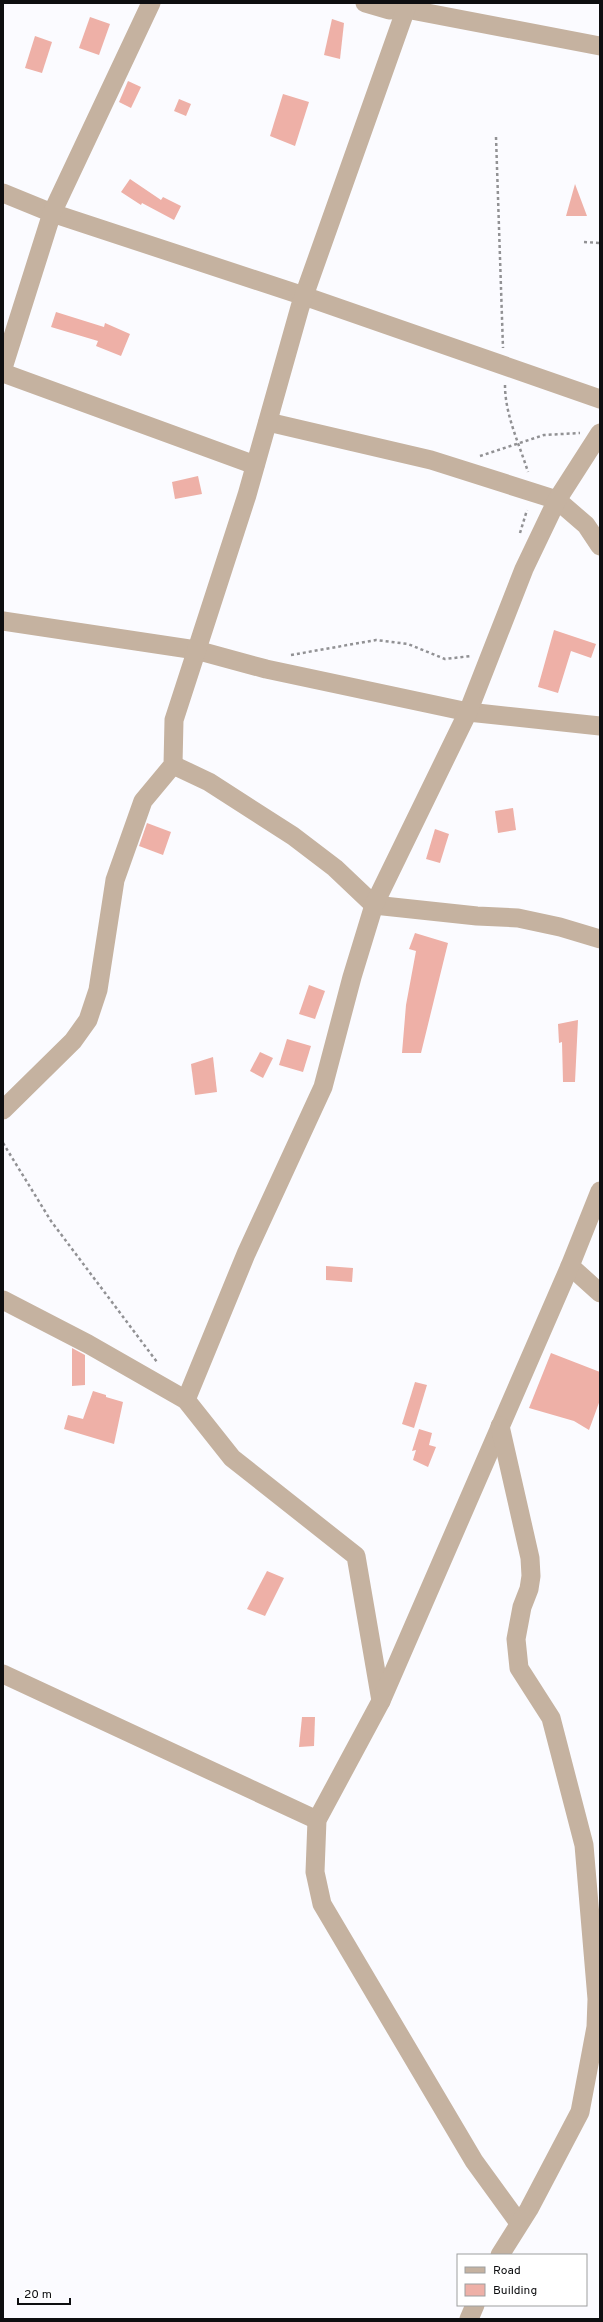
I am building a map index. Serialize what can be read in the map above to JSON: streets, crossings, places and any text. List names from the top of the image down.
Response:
{
  "legend": ["Road", "Building"],
  "scale_bar": "20 m"
}
